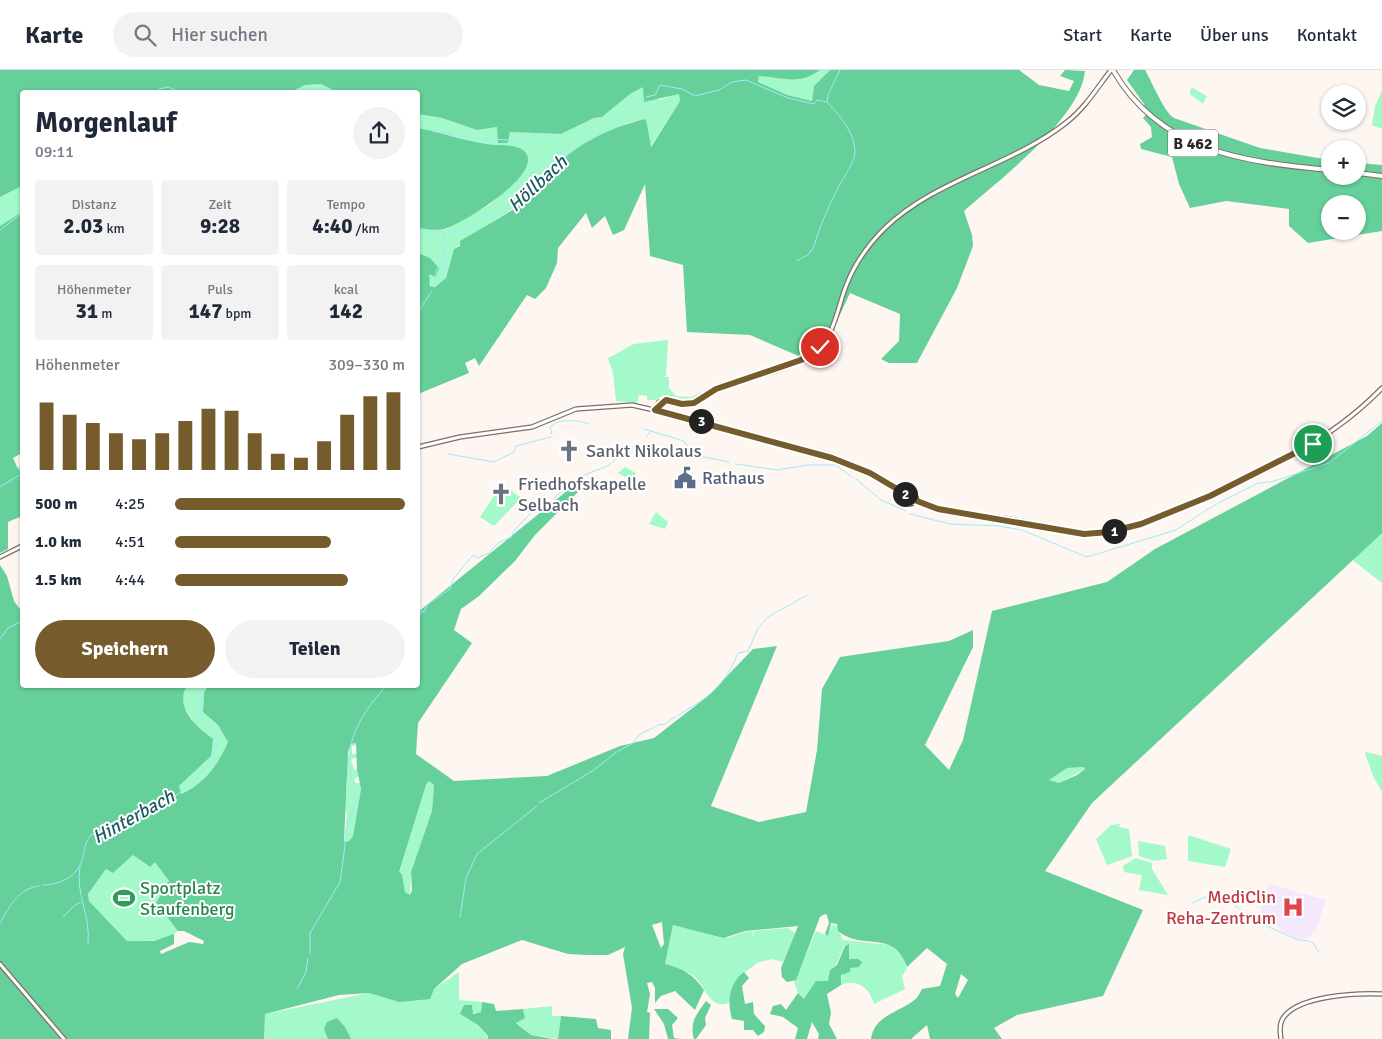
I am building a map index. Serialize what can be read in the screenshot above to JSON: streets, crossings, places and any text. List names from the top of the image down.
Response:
{
  "streets": {
    "main road": ["B 462"]
  },
  "water": ["Höllbach", "Hinterbach"],
  "places": {
    "church": ["Sankt Nikolaus", "Friedhofskapelle Selbach"],
    "public building": ["Rathaus"],
    "sports": ["Sportplatz Staufenberg"],
    "hospital": ["MediClin Reha-Zentrum"]
  },
  "page": {
    "header": "Karte",
    "search": "Hier suchen",
    "nav": [
      "Start",
      "Karte",
      "Über uns",
      "Kontakt"
    ],
    "map_buttons": ["+", "−"],
    "heading": ["Morgenlauf", "09:11"],
    "stats": [
      ["Distanz", "2.03 km"],
      ["Zeit", "9:28"],
      ["Tempo", "4:40 /km"],
      ["Höhenmeter", "31 m"],
      ["Puls", "147 bpm"],
      ["kcal", "142"]
    ],
    "chart": ["Höhenmeter", "309–330 m"],
    "pins": ["3", "2", "1"],
    "list": [
      {
        "name": "500 m",
        "note": "4:25"
      },
      {
        "name": "1.0 km",
        "note": "4:51"
      },
      {
        "name": "1.5 km",
        "note": "4:44"
      }
    ],
    "buttons": ["Speichern", "Teilen"]
  }
}
